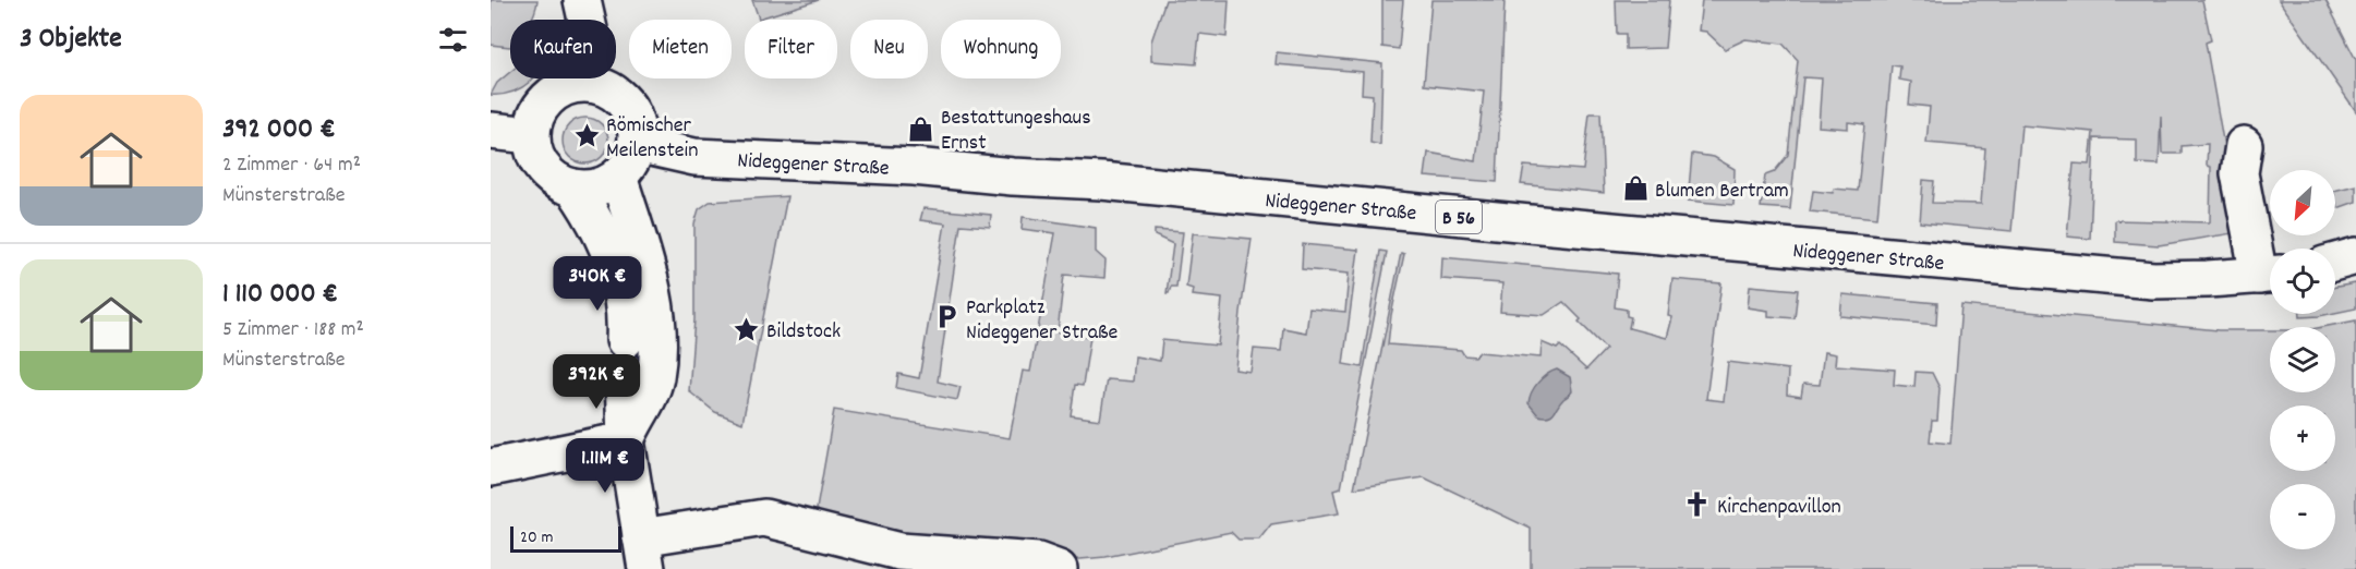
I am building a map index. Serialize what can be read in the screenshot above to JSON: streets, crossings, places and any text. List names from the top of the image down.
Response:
{
  "streets": {
    "main road": ["Nideggener Straße", "B 56"]
  },
  "places": {
    "shop": ["Bestattungeshaus Ernst", "Blumen Bertram"],
    "place": ["Römischer Meilenstein", "Bildstock"],
    "parking": ["Parkplatz Nideggener Straße"],
    "church": ["Kirchenpavillon"]
  },
  "scale_bar": "20 m",
  "north": "bottom left",
  "page": {
    "heading": "3 Objekte",
    "chip": [
      "Kaufen",
      "Mieten",
      "Filter",
      "Neu",
      "Wohnung"
    ],
    "list": [
      {
        "name": "392 000 €",
        "note": "2 Zimmer · 64 m² · Münsterstraße"
      },
      {
        "name": "1 110 000 €",
        "note": "5 Zimmer · 188 m² · Münsterstraße"
      }
    ],
    "map_buttons": ["+", "−"],
    "price": ["340K €", "392K €", "1.11M €"],
    "scale": "20 m"
  }
}
